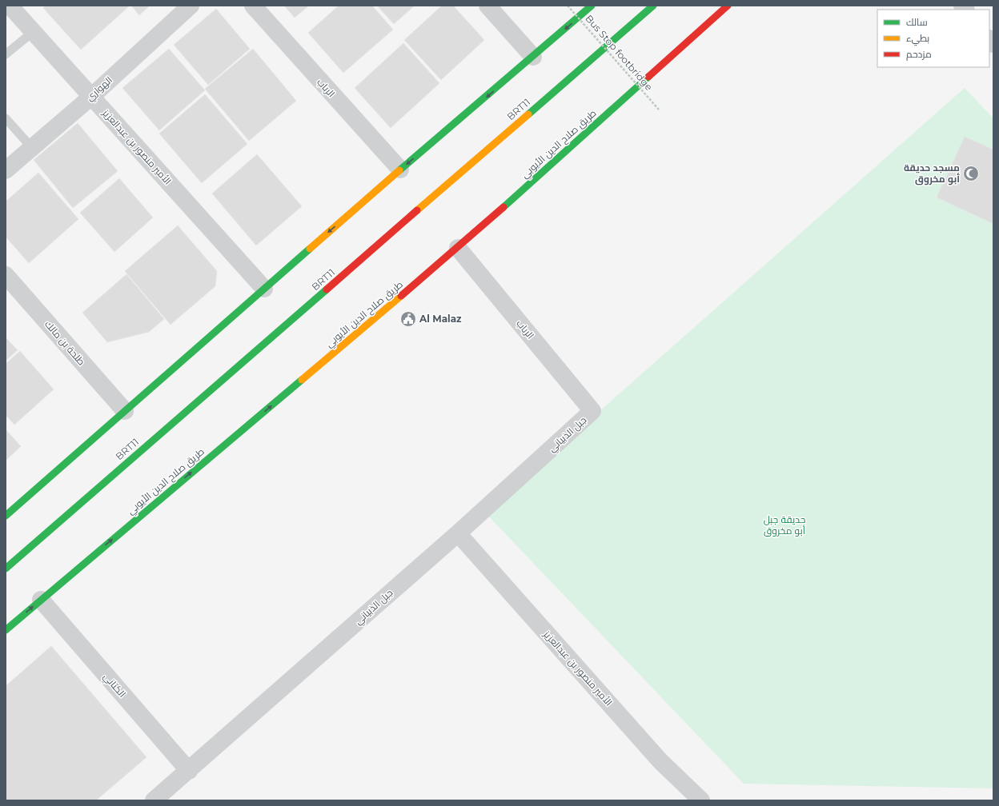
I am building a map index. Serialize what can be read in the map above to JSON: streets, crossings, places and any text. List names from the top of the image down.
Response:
{
  "streets": {
    "main road": ["BRT11", "طريق صلاح الدين الأيوبي"],
    "street": [
      "الرباب",
      "الهواري",
      "الأمير منصور بن عبدالعزيز",
      "طلحة بن مالك",
      "جبل الذبياني",
      "الكتاني"
    ],
    "path": ["Bus Stop footbridge"]
  },
  "crossings": [
    ["الرباب", "طريق صلاح الدين الأيوبي"],
    ["الرباب", "جبل الذبياني"],
    ["الهواري", "الأمير منصور بن عبدالعزيز"],
    ["طريق صلاح الدين الأيوبي", "الكتاني"],
    ["الأمير منصور بن عبدالعزيز", "جبل الذبياني"],
    ["جبل الذبياني", "الكتاني"]
  ],
  "one_way": ["طريق صلاح الدين الأيوبي"],
  "parks": ["حديقة جبل أبو مخروق"],
  "places": {
    "mosque": ["مسجد حديقة أبو مخروق"],
    "public building": ["Al Malaz"]
  },
  "legend": ["سالك", "بطيء", "مزدحم"]
}
